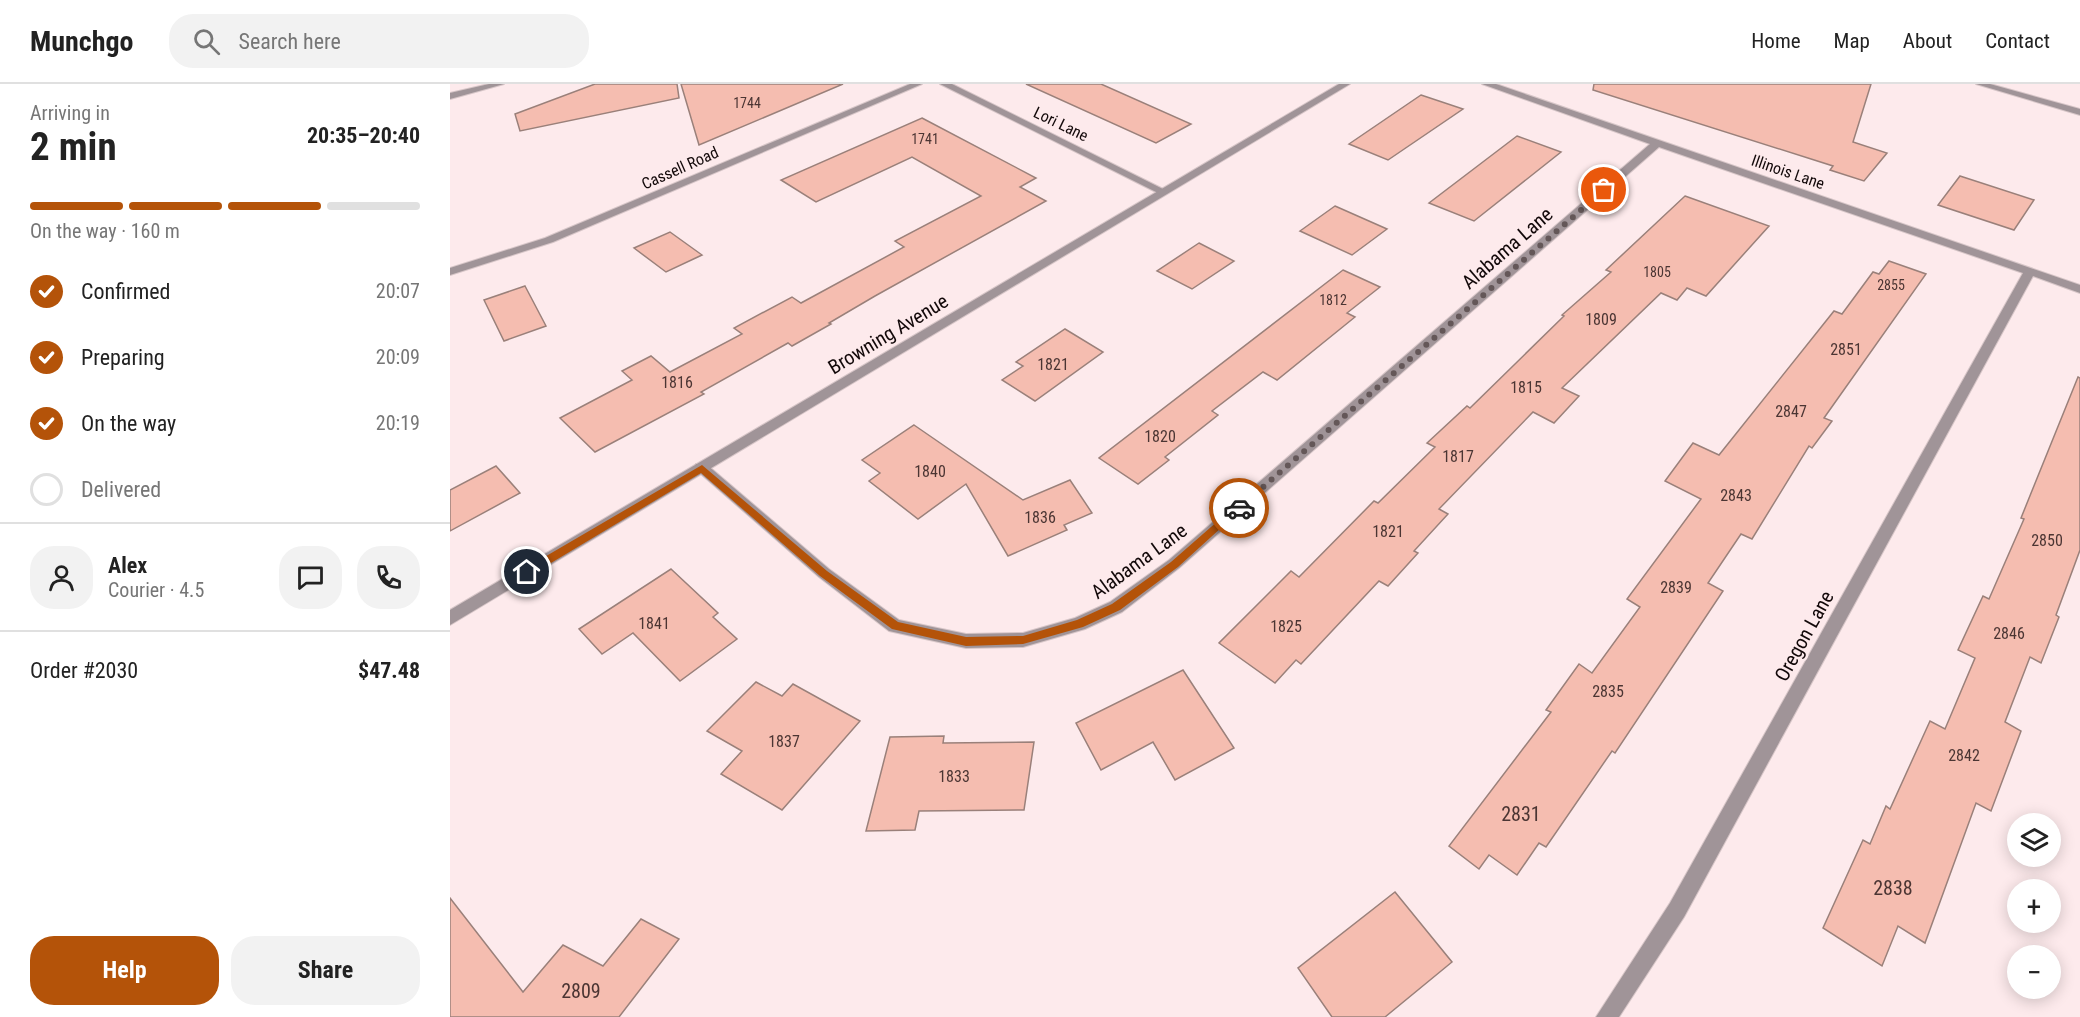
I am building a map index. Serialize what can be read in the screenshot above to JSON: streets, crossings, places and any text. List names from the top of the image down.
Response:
{
  "streets": {
    "street": [
      "Lori Lane",
      "Cassell Road",
      "Illinois Lane",
      "Alabama Lane",
      "Browning Avenue",
      "Oregon Lane"
    ]
  },
  "crossings": [
    ["Lori Lane", "Browning Avenue"],
    ["Illinois Lane", "Alabama Lane"],
    ["Illinois Lane", "Oregon Lane"],
    ["Alabama Lane", "Browning Avenue"]
  ],
  "house_numbers": [
    "1744",
    "1741",
    "1805",
    "2855",
    "1812",
    "1809",
    "2851",
    "1821",
    "1816",
    "1815",
    "2847",
    "1820",
    "1817",
    "1840",
    "2843",
    "1836",
    "1821",
    "2850",
    "2839",
    "1841",
    "1825",
    "2846",
    "2835",
    "1837",
    "2842",
    "1833",
    "2831",
    "2838",
    "2809"
  ],
  "page": {
    "header": "Munchgo",
    "search": "Search here",
    "nav": [
      "Home",
      "Map",
      "About",
      "Contact"
    ],
    "heading": ["2 min", "Arriving in", "20:35–20:40"],
    "panel": [
      "Alex",
      "Courier · 4.5",
      "Order #2030",
      "$47.48"
    ],
    "bar": "On the way · 160 m",
    "list": [
      ["Confirmed", "20:07"],
      ["Preparing", "20:09"],
      ["On the way", "20:19"],
      "Delivered"
    ],
    "map_buttons": ["+", "−"],
    "buttons": ["Help", "Share"]
  }
}
